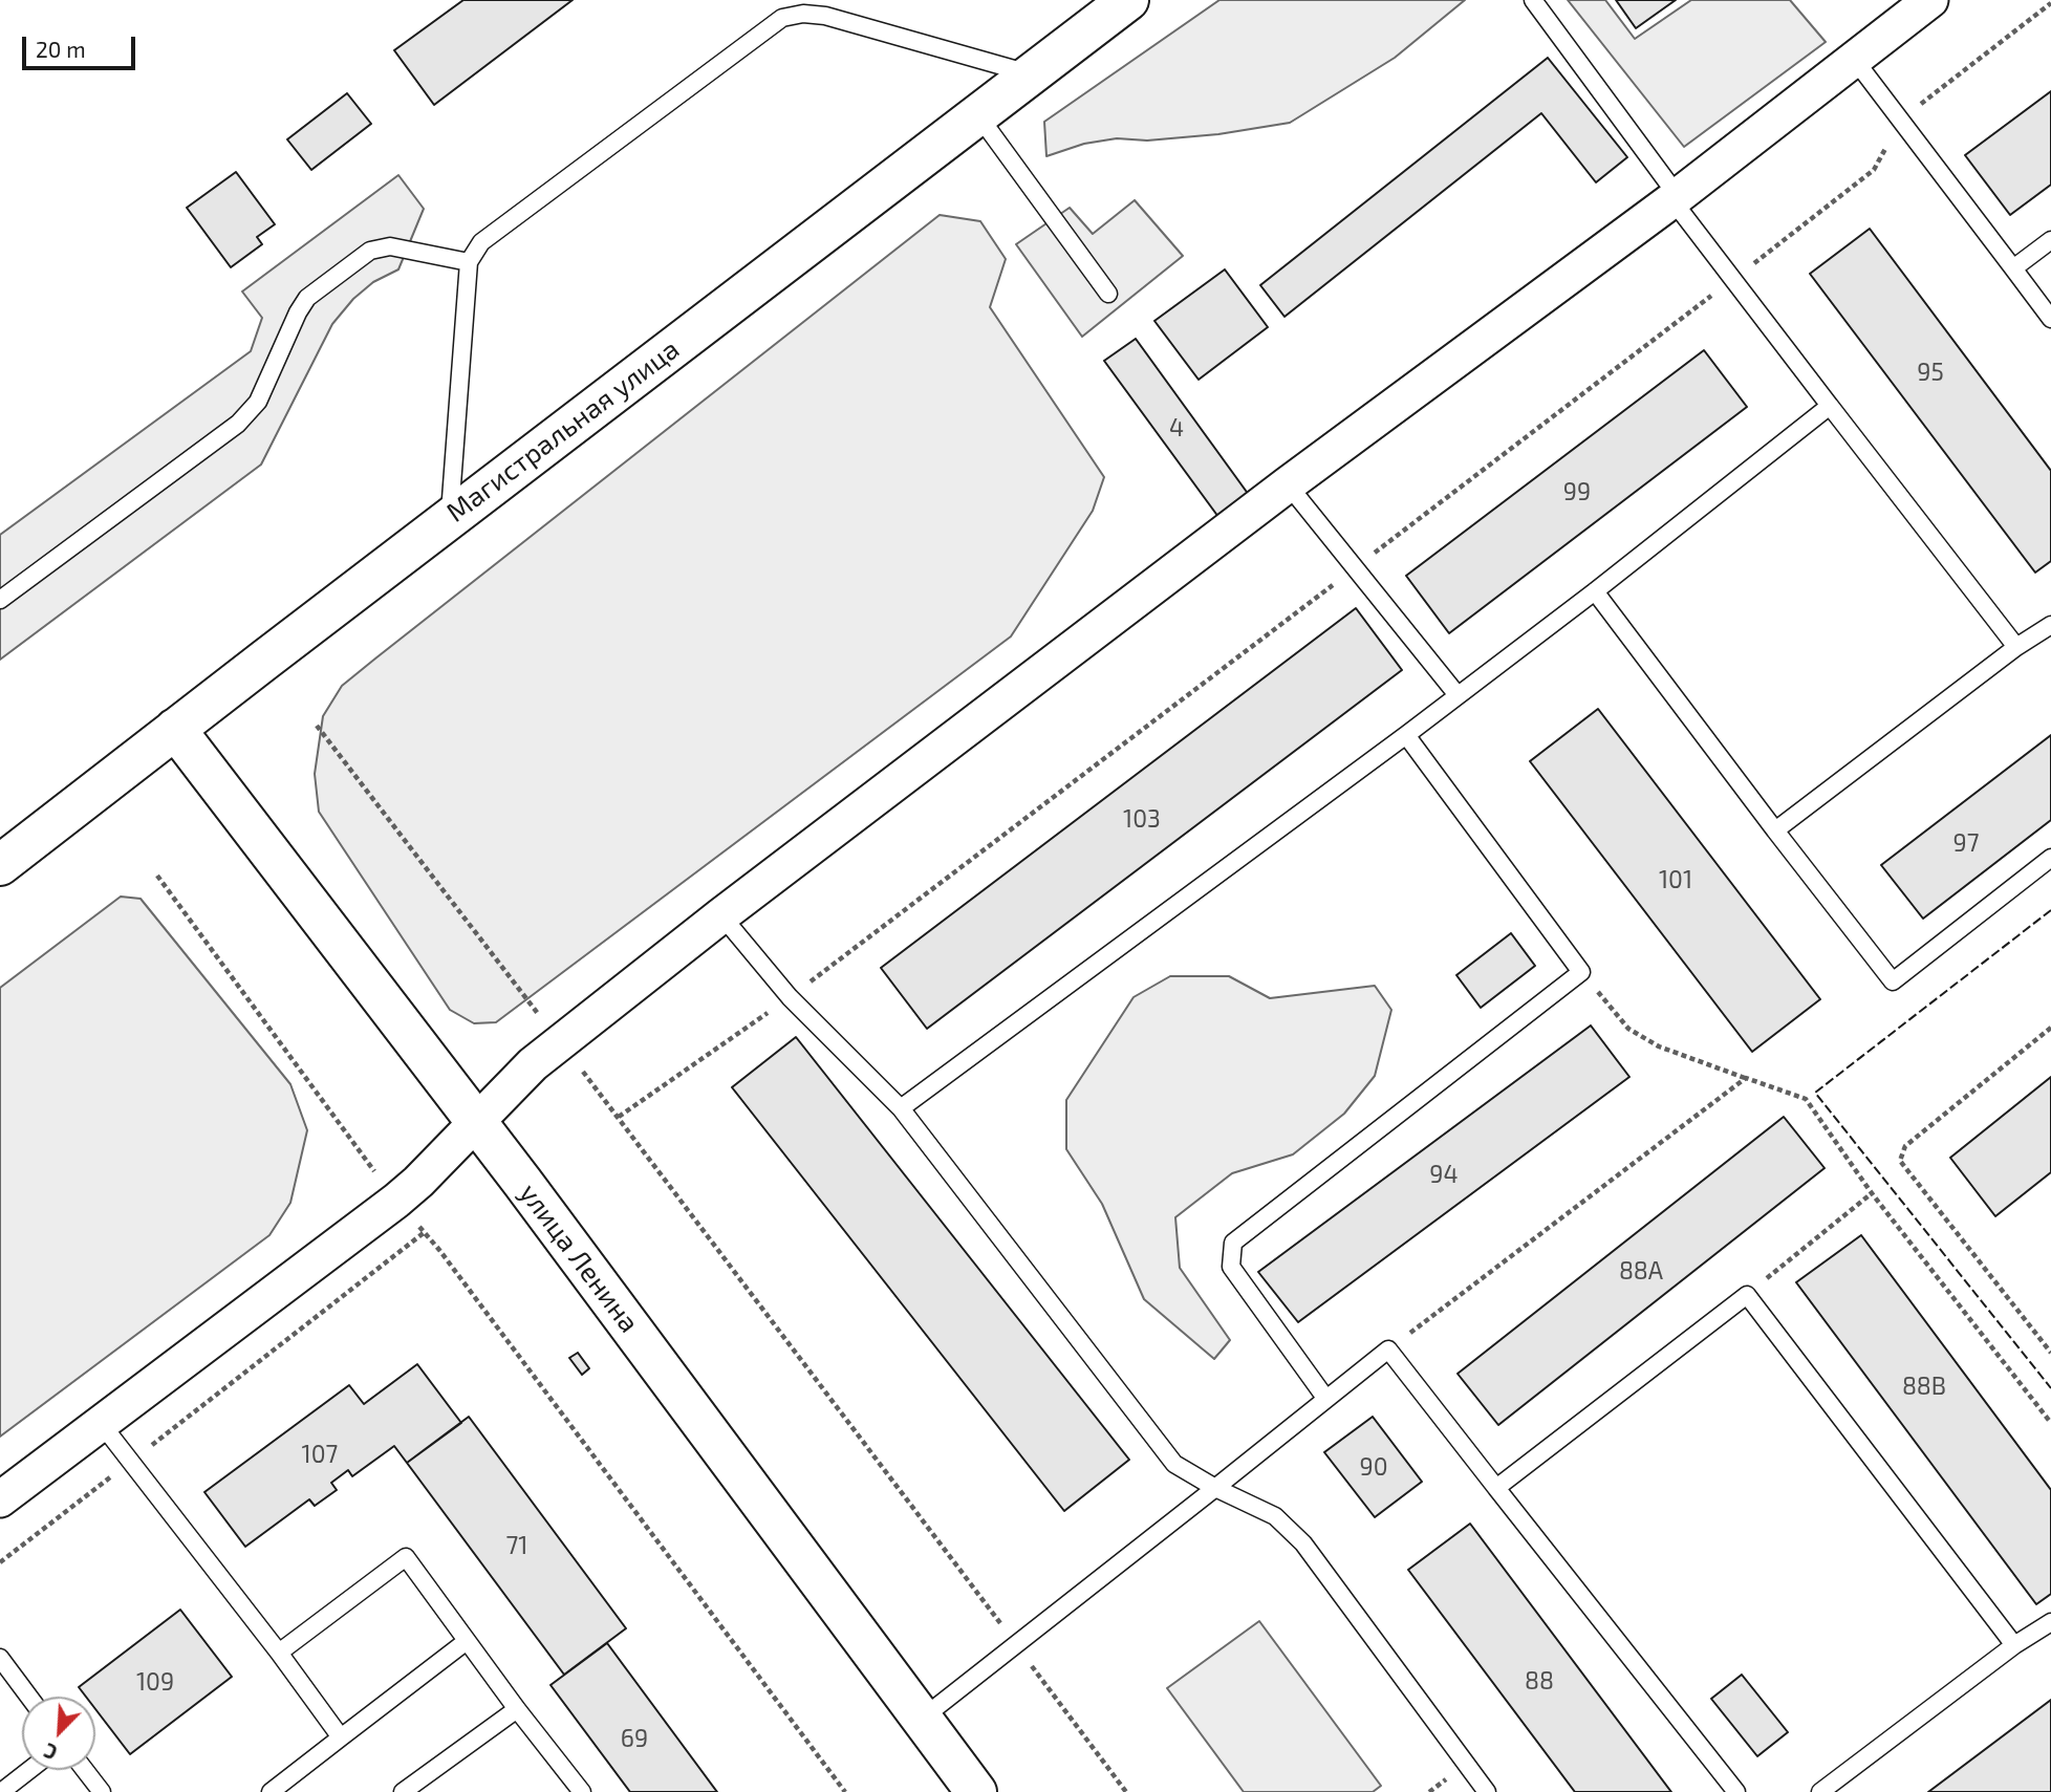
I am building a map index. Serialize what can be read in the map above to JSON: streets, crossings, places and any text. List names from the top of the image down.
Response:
{
  "streets": {
    "main road": ["Магистральная улица", "улица Ленина"]
  },
  "crossings": [
    ["Магистральная улица", "улица Ленина"]
  ],
  "house_numbers": [
    "95",
    "4",
    "99",
    "103",
    "97",
    "101",
    "94",
    "88А",
    "88В",
    "107",
    "90",
    "71",
    "88",
    "109",
    "69"
  ],
  "scale_bar": "20 m",
  "north": "bottom left"
}
